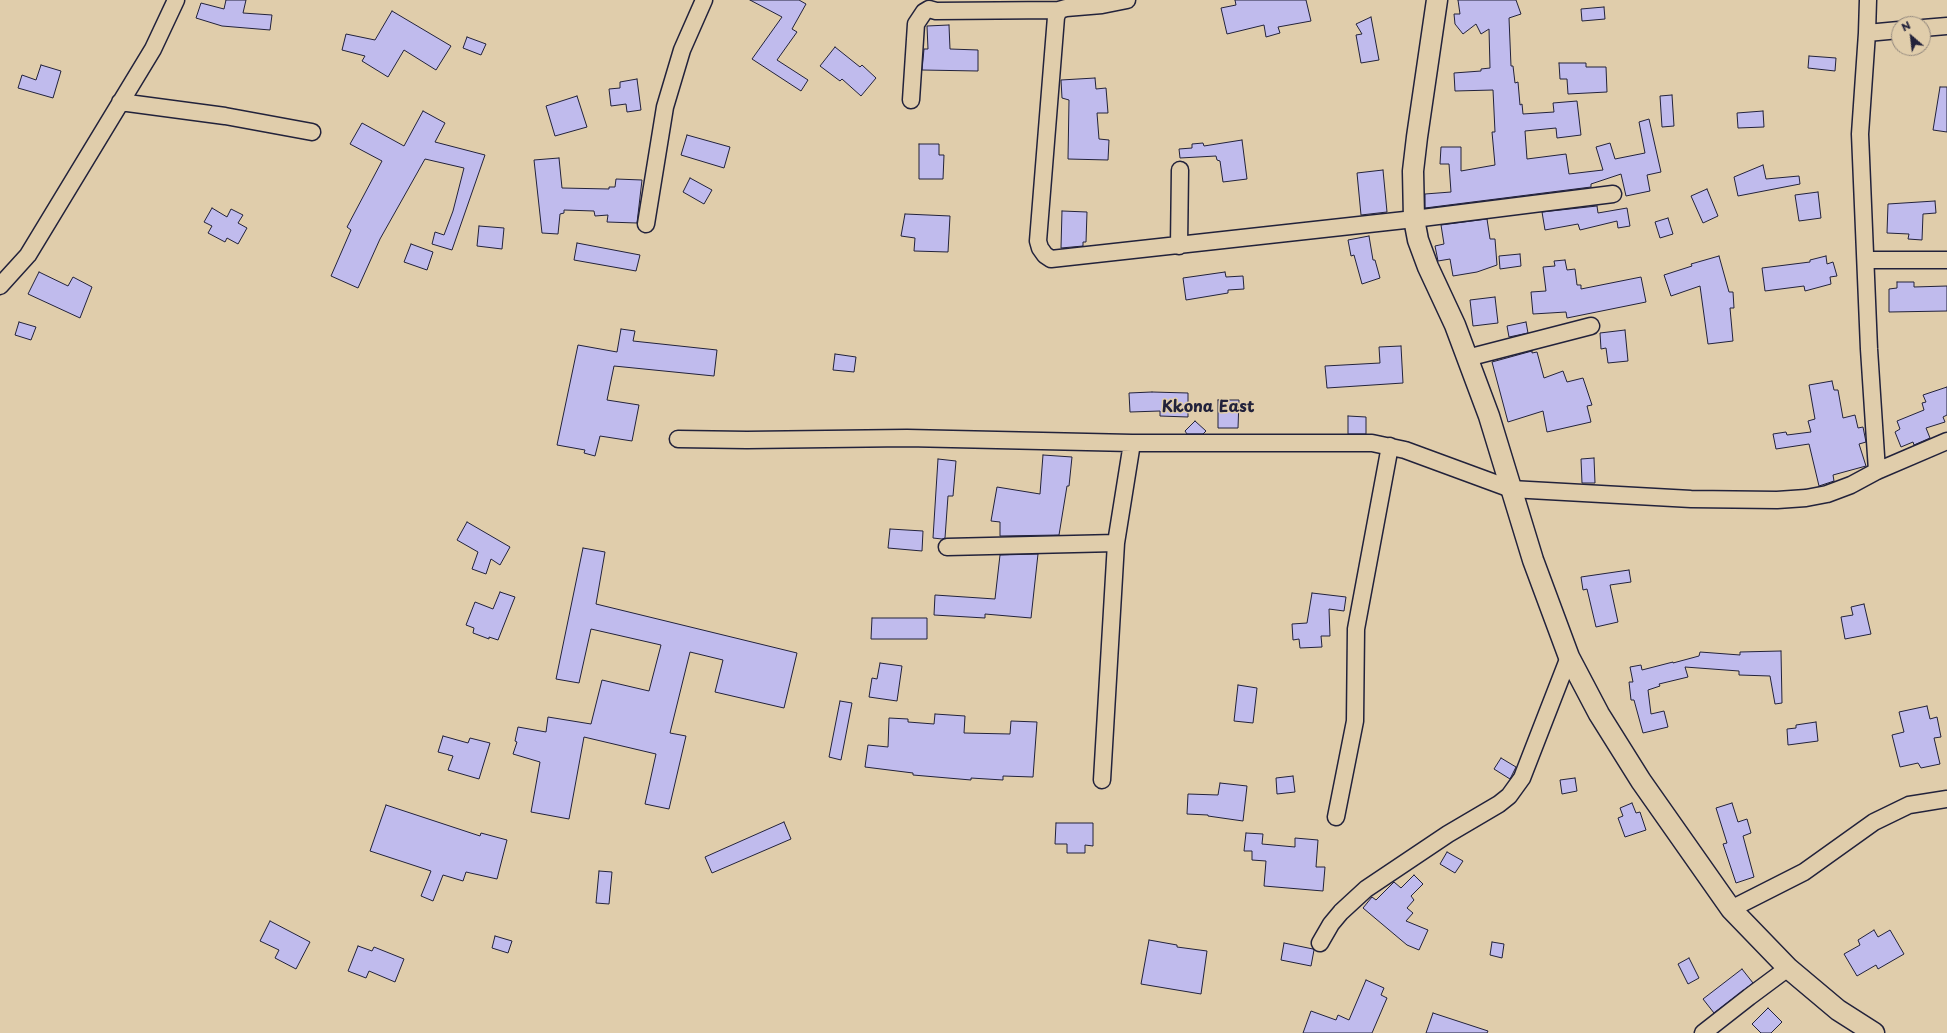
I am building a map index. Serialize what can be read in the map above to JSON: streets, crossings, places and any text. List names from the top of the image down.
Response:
{
  "districts": ["Kkona East"],
  "north": "top left"
}
